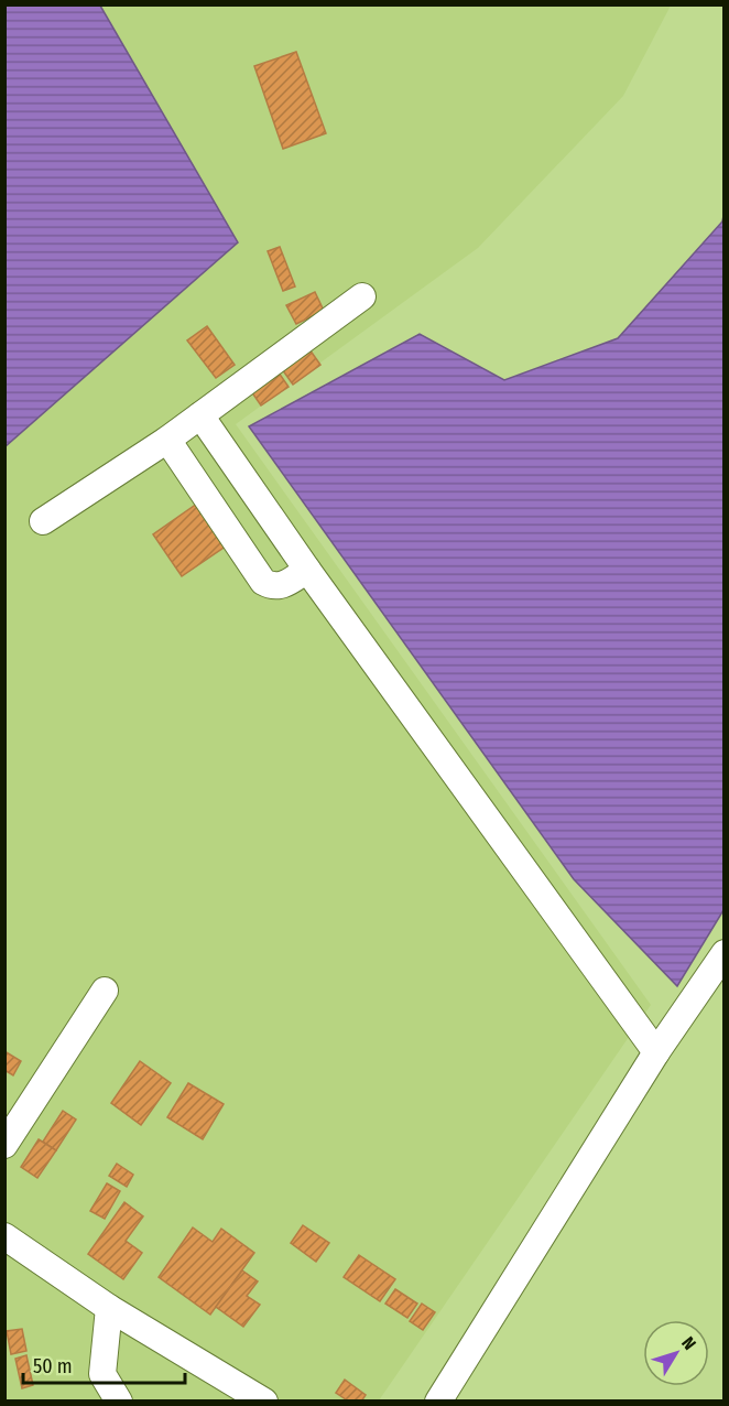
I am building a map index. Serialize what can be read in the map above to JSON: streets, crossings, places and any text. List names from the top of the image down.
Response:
{
  "scale_bar": "50 m",
  "north": "top right"
}
